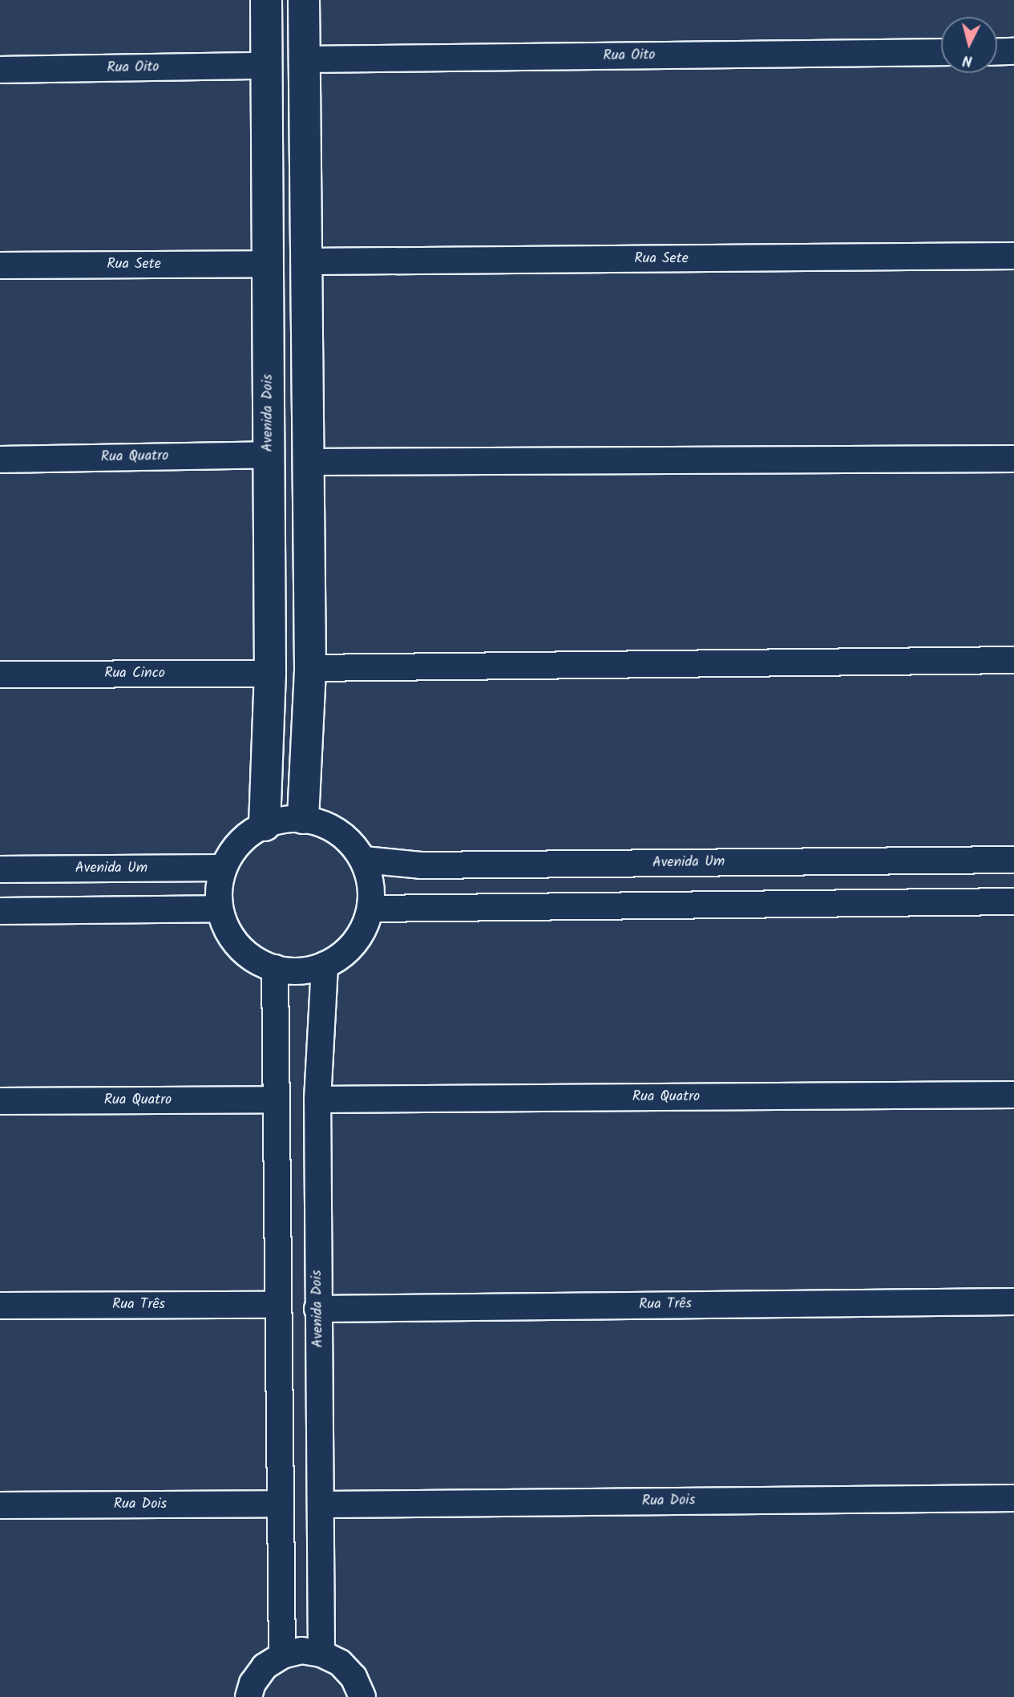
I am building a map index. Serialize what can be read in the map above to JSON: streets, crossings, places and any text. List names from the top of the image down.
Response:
{
  "streets": {
    "street": [
      "Rua Oito",
      "Rua Sete",
      "Avenida Dois",
      "Rua Quatro",
      "Rua Cinco",
      "Avenida Um",
      "Rua Três",
      "Rua Dois"
    ]
  },
  "crossings": [
    ["Rua Oito", "Avenida Dois"],
    ["Rua Sete", "Avenida Dois"],
    ["Avenida Dois", "Rua Quatro"],
    ["Avenida Dois", "Rua Cinco"],
    ["Avenida Dois", "Avenida Um"],
    ["Avenida Dois", "Rua Três"],
    ["Avenida Dois", "Rua Dois"]
  ],
  "north": "bottom"
}
